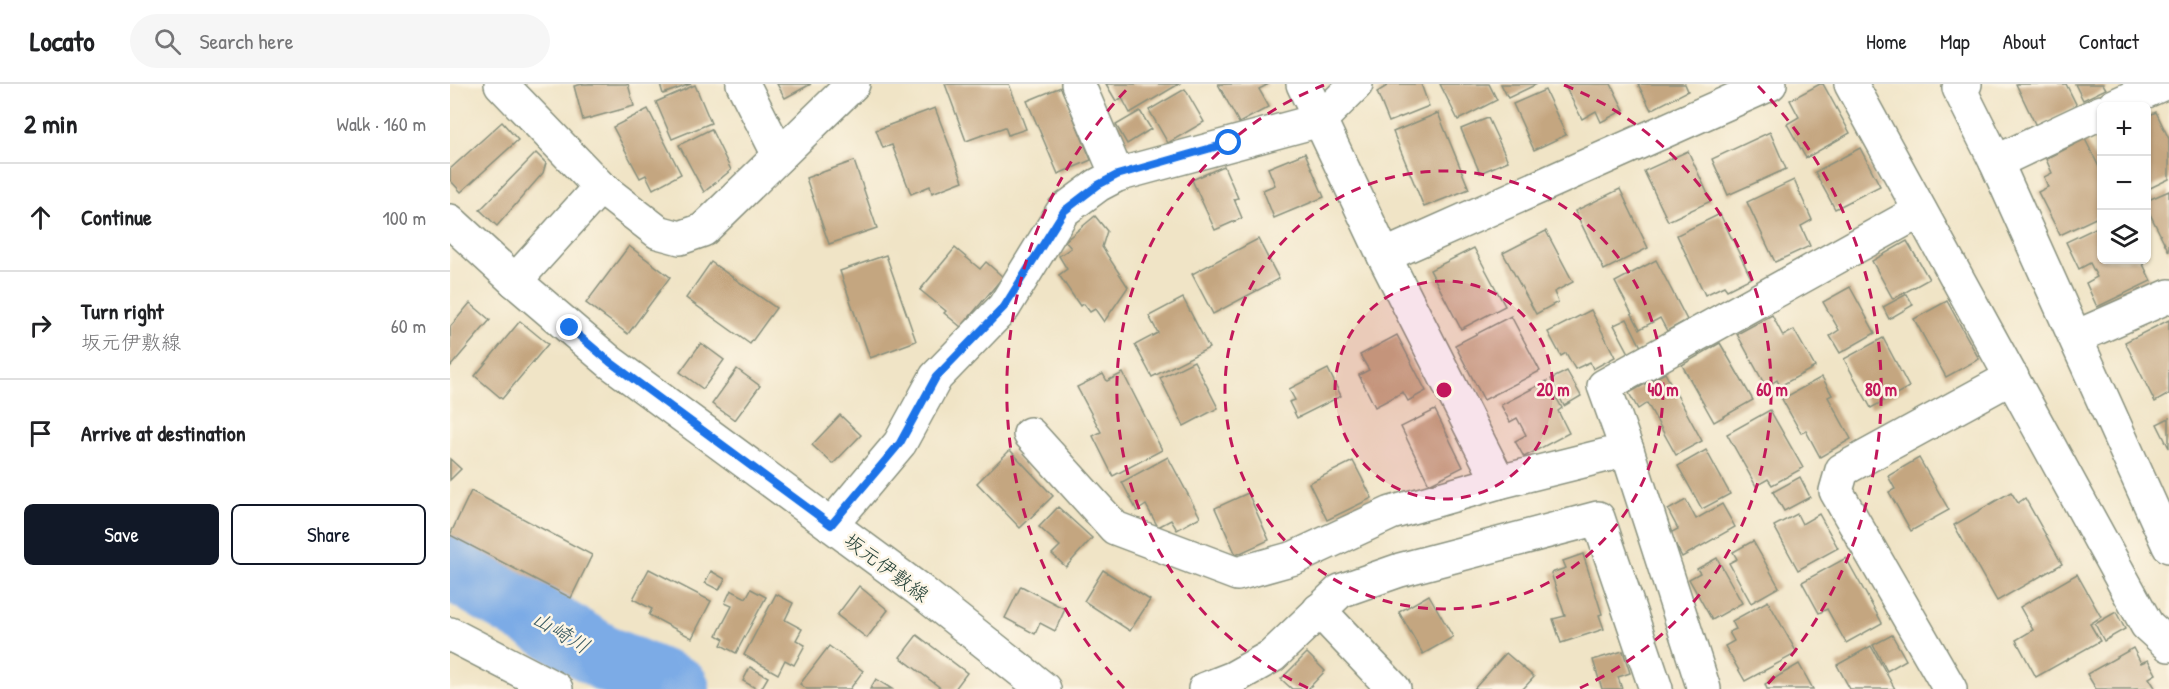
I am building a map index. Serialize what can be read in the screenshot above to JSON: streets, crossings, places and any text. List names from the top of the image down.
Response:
{
  "streets": {
    "street": ["坂元伊敷線"]
  },
  "water": ["山崎川"],
  "page": {
    "header": "Locato",
    "search": "Search here",
    "nav": [
      "Home",
      "Map",
      "About",
      "Contact"
    ],
    "heading": ["2 min", "Walk · 160 m"],
    "map_buttons": ["+", "−"],
    "list": [
      ["Continue", "100 m"],
      ["Turn right", "坂元伊敷線", "60 m"],
      "Arrive at destination"
    ],
    "buttons": ["Save", "Share"]
  },
  "rings": [
    "20 m",
    "40 m",
    "60 m",
    "80 m"
  ]
}
